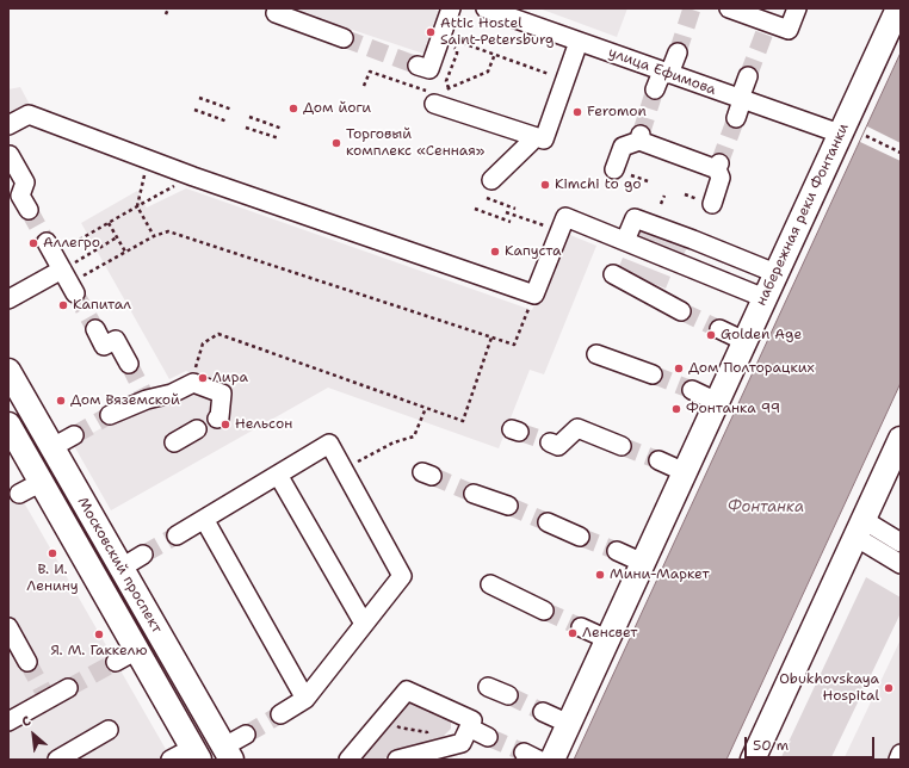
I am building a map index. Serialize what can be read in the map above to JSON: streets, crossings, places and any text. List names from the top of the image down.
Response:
{
  "streets": {
    "main road": ["набережная реки Фонтанки", "Московский проспект"],
    "street": ["улица Ефимова"]
  },
  "crossings": [
    ["улица Ефимова", "набережная реки Фонтанки"]
  ],
  "water": ["Фонтанка"],
  "places": [
    "Attic Hostel Saint-Petersburg",
    "Дом йоги",
    "Feromon",
    "Торговый комплекс «Сенная»",
    "Kimchi to go",
    "Аллегро",
    "Капуста",
    "Капитал",
    "Golden Age",
    "Дом Полторацких",
    "Лира",
    "Дом Вяземской",
    "Фонтанка 99",
    "Нельсон",
    "В. И. Ленину",
    "Мини-Маркет",
    "Ленсвет",
    "Я. М. Гаккелю",
    "Obukhovskaya Hospital"
  ],
  "scale_bar": "50 m",
  "north": "top left"
}
